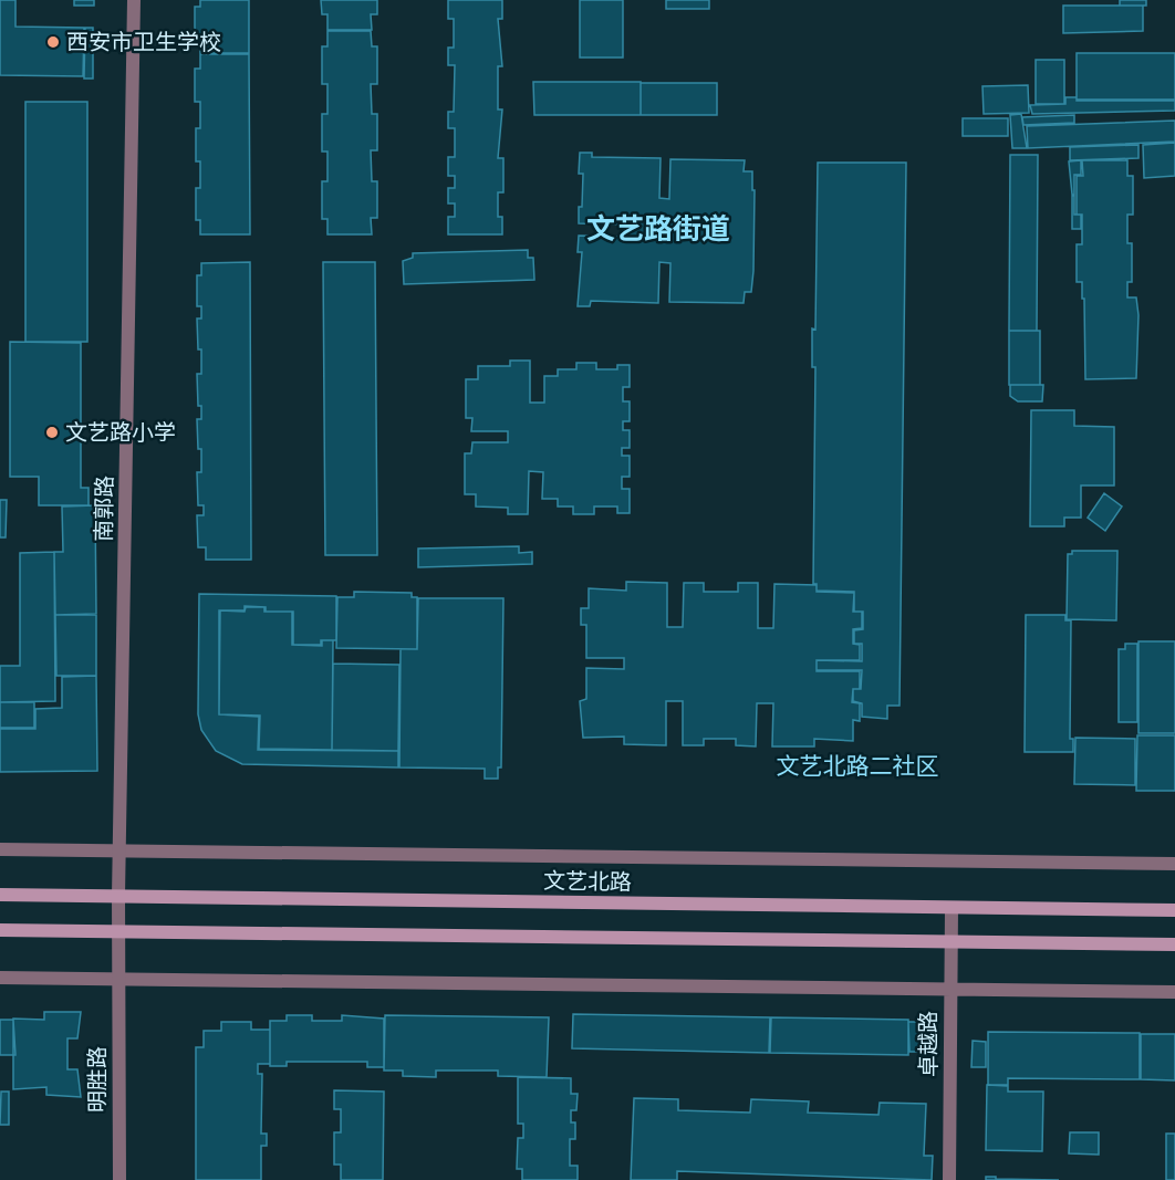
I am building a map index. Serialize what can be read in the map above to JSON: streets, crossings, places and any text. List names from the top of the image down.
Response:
{
  "streets": {
    "main road": ["文艺北路"],
    "street": ["南郭路", "卓越路", "明胜路"]
  },
  "crossings": [
    ["南郭路", "文艺北路"],
    ["南郭路", "明胜路"],
    ["文艺北路", "卓越路"]
  ],
  "districts": ["文艺路街道", "文艺北路二社区"],
  "places": ["西安市卫生学校", "文艺路小学"]
}
